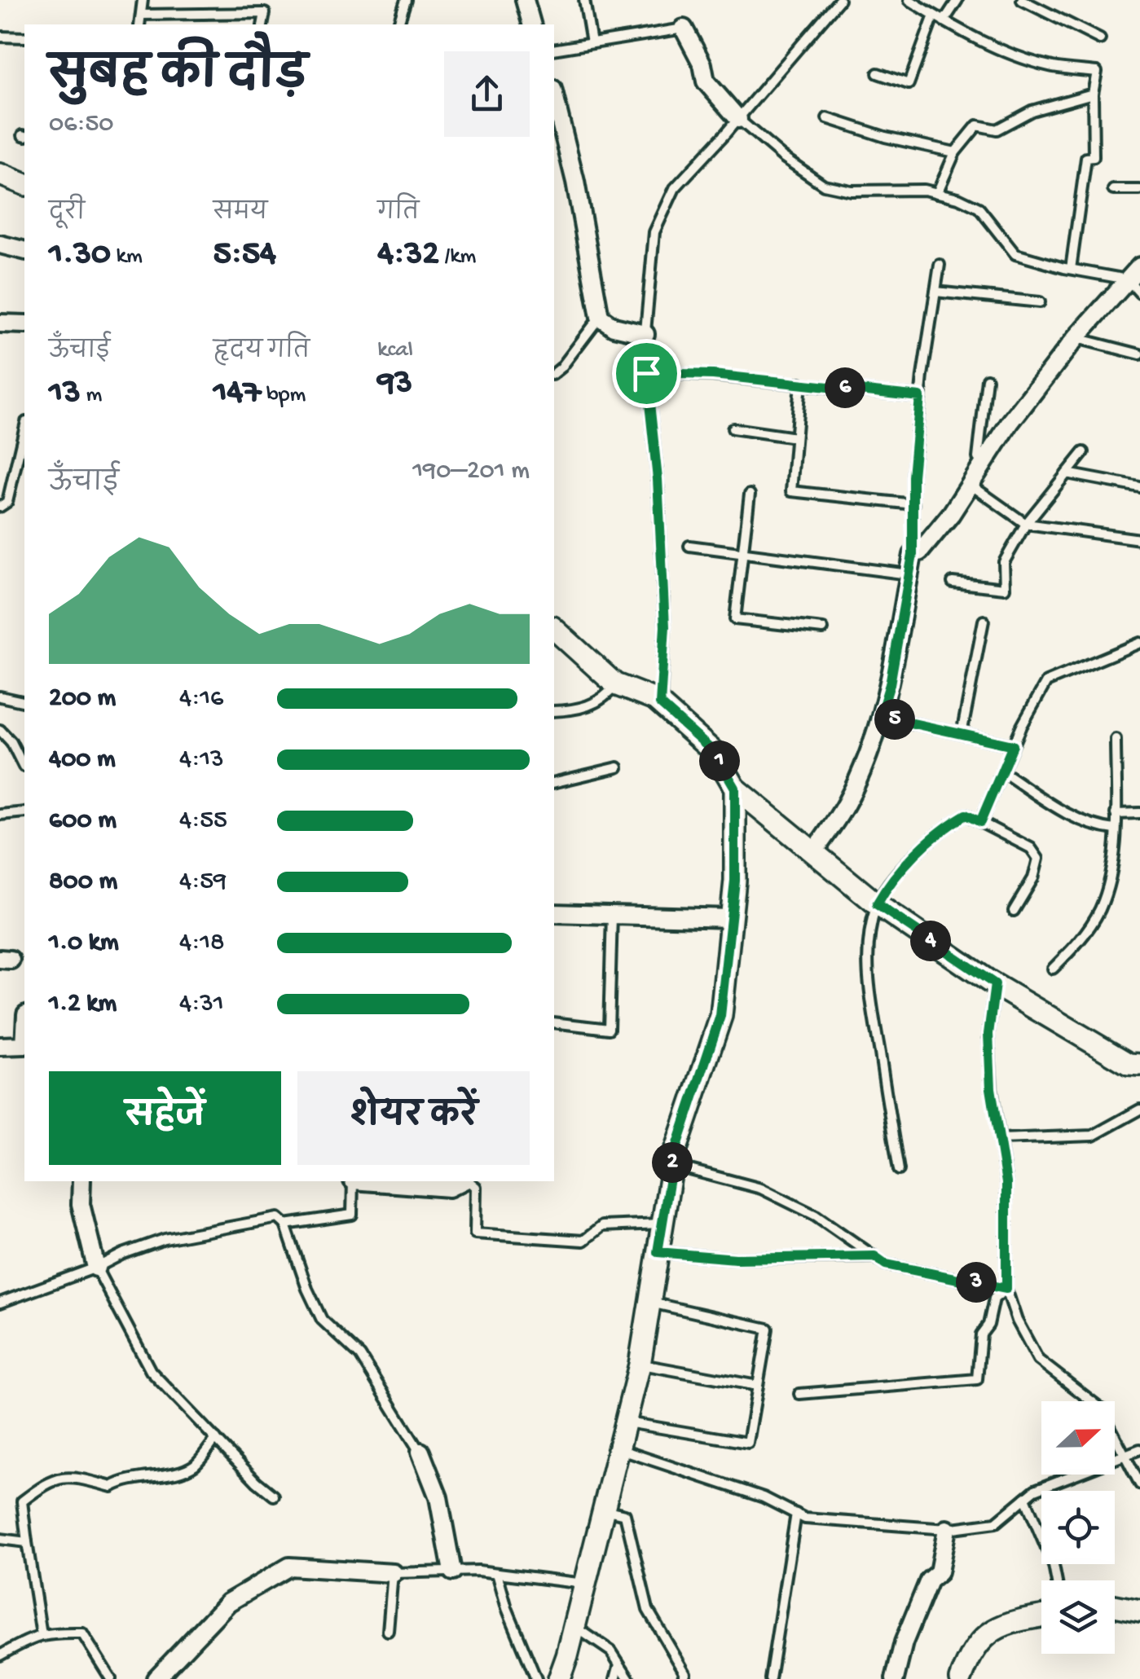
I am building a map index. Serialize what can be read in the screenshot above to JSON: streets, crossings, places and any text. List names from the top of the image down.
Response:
{
  "north": "right",
  "page": {
    "heading": ["सुबह की दौड़", "06:50"],
    "stats": [
      ["दूरी", "1.30 km"],
      ["समय", "5:54"],
      ["गति", "4:32 /km"],
      ["ऊँचाई", "13 m"],
      ["हृदय गति", "147 bpm"],
      ["kcal", "93"]
    ],
    "pins": [
      "6",
      "5",
      "1",
      "4",
      "2",
      "3"
    ],
    "chart": ["ऊँचाई", "190–201 m"],
    "list": [
      {
        "name": "200 m",
        "note": "4:16"
      },
      {
        "name": "400 m",
        "note": "4:13"
      },
      {
        "name": "600 m",
        "note": "4:55"
      },
      {
        "name": "800 m",
        "note": "4:59"
      },
      {
        "name": "1.0 km",
        "note": "4:18"
      },
      {
        "name": "1.2 km",
        "note": "4:31"
      }
    ],
    "buttons": ["सहेजें", "शेयर करें"]
  }
}
